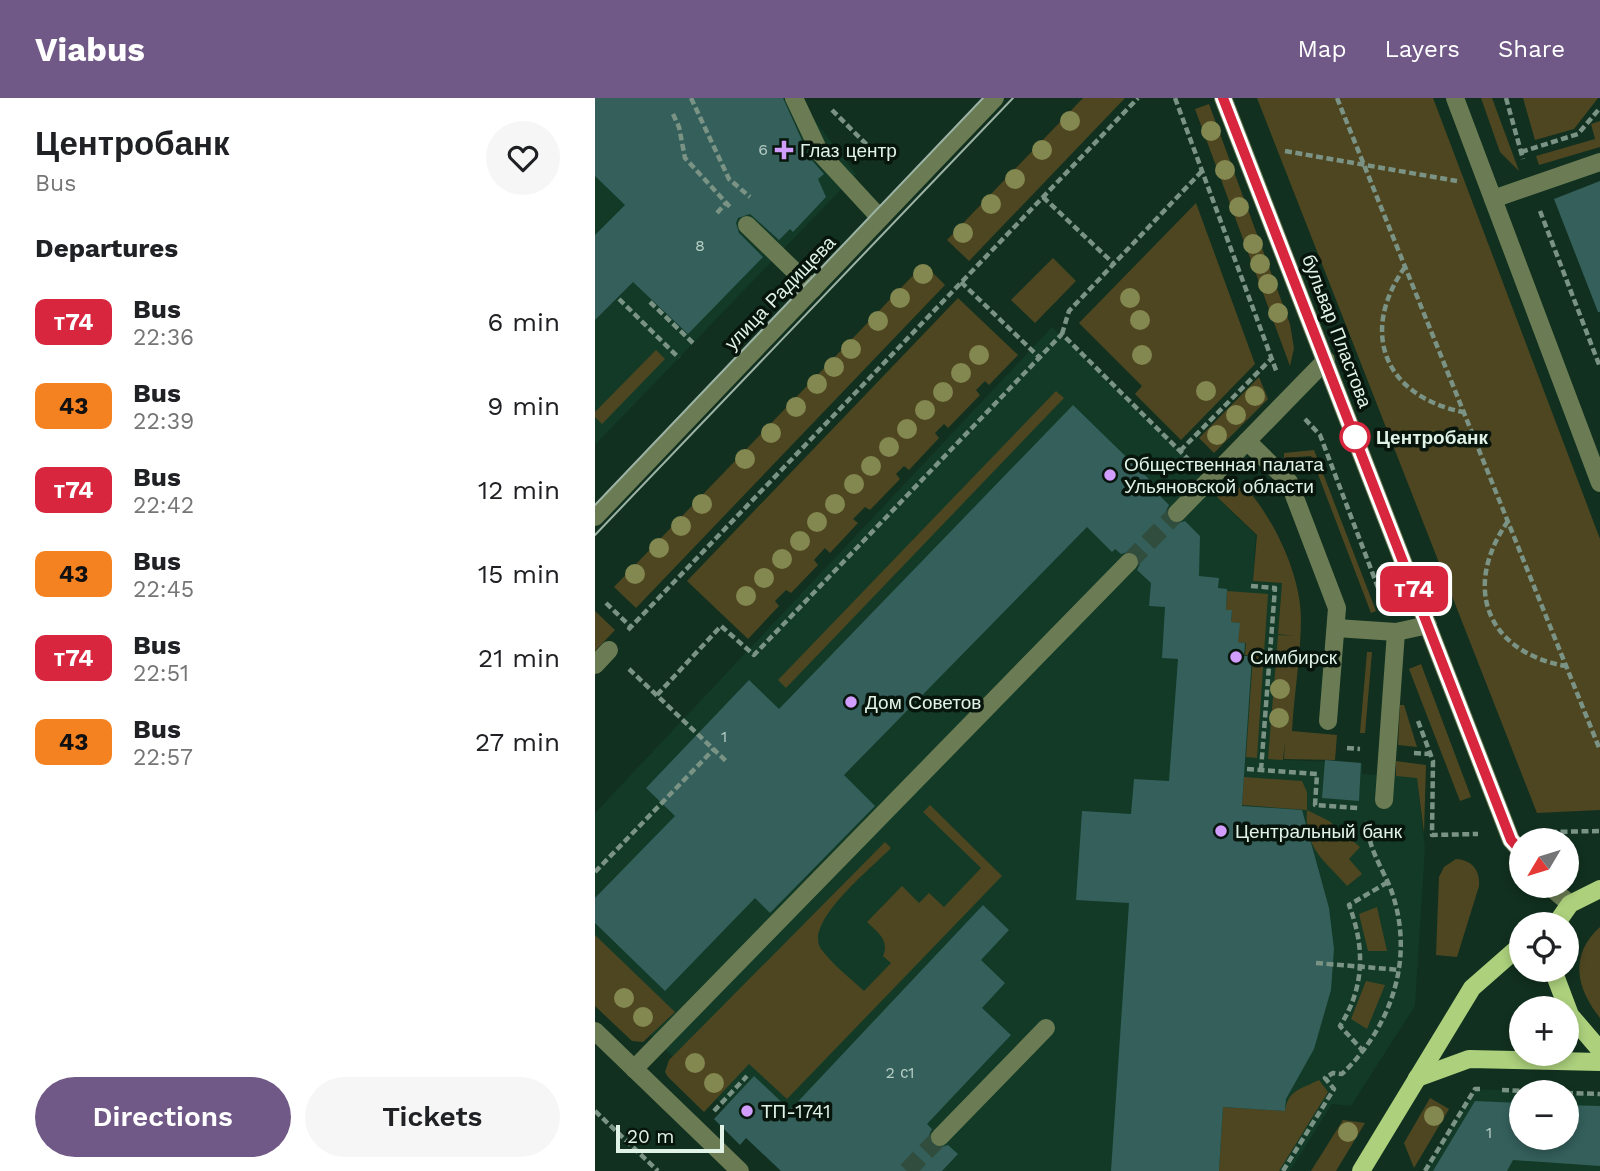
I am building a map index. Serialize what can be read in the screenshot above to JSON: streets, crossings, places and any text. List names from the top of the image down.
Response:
{
  "streets": {
    "street": ["улица Радищева", "бульвар Пластова"]
  },
  "places": {
    "health": ["Глаз центр"],
    "other": [
      "Центробанк",
      "Общественная палата Ульяновской области",
      "Симбирск",
      "Дом Советов",
      "Центральный банк",
      "ТП-1741"
    ]
  },
  "lines": ["bus line т74"],
  "house_numbers": [
    "6",
    "8",
    "1",
    "2 с1",
    "1"
  ],
  "scale_bar": "20 m",
  "north": "bottom left",
  "page": {
    "header": "Viabus",
    "nav": ["Map", "Layers", "Share"],
    "heading": [
      ["Центробанк", "Bus"],
      "Departures"
    ],
    "on_map": "т74",
    "list": [
      {
        "mark": "т74",
        "name": "Bus",
        "note": "22:36",
        "value": "6 min"
      },
      {
        "mark": "43",
        "name": "Bus",
        "note": "22:39",
        "value": "9 min"
      },
      {
        "mark": "т74",
        "name": "Bus",
        "note": "22:42",
        "value": "12 min"
      },
      {
        "mark": "43",
        "name": "Bus",
        "note": "22:45",
        "value": "15 min"
      },
      {
        "mark": "т74",
        "name": "Bus",
        "note": "22:51",
        "value": "21 min"
      },
      {
        "mark": "43",
        "name": "Bus",
        "note": "22:57",
        "value": "27 min"
      }
    ],
    "map_buttons": ["+", "−"],
    "buttons": ["Directions", "Tickets"],
    "scale": "20 m"
  }
}
